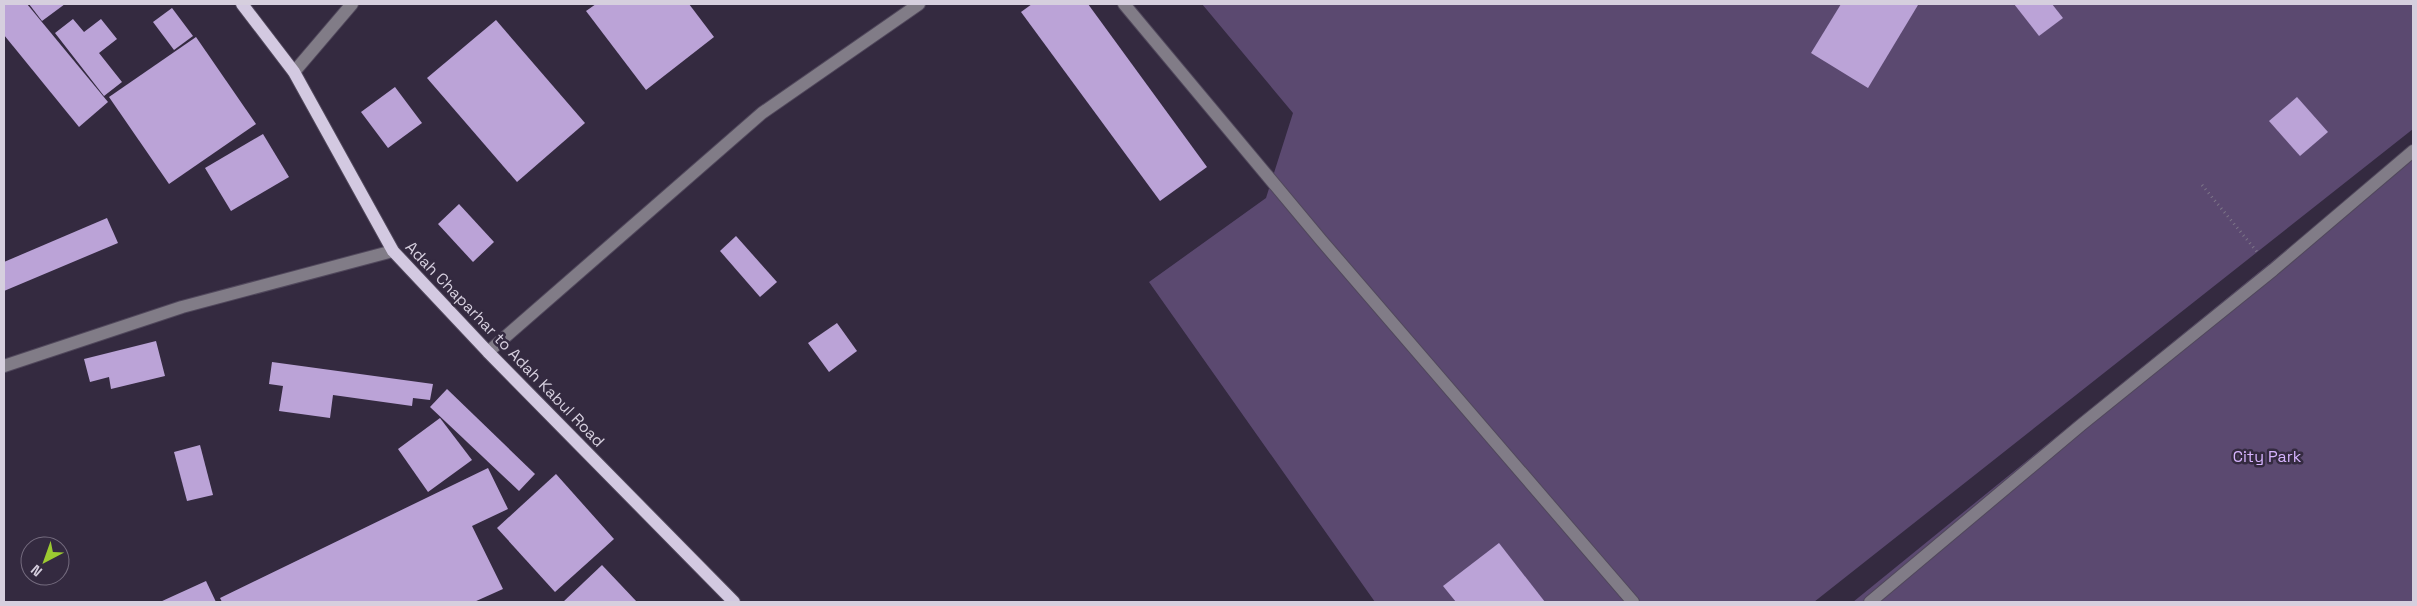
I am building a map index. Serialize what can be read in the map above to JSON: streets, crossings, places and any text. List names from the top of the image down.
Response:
{
  "streets": {
    "main road": ["Adah Chaparhar to Adah Kabul Road"]
  },
  "parks": ["City Park"],
  "north": "bottom left"
}
